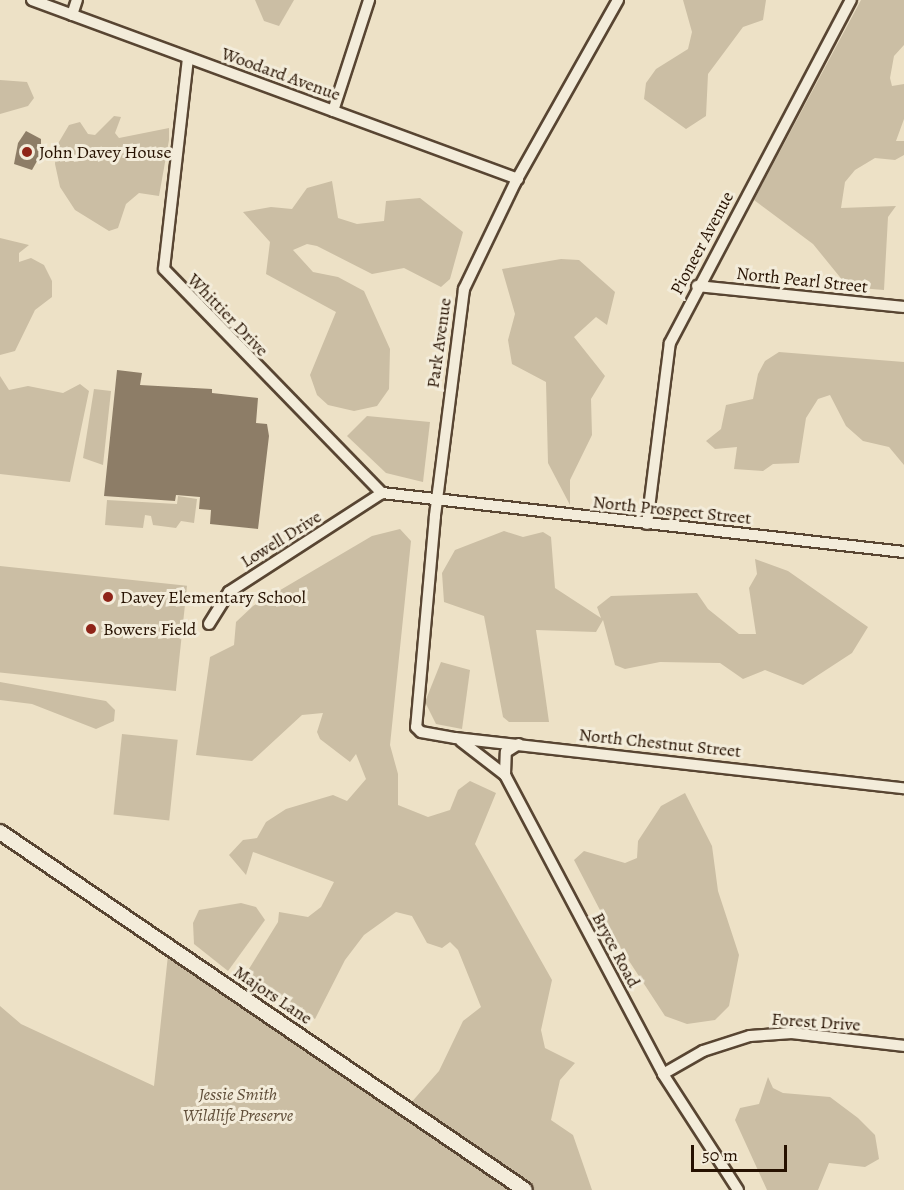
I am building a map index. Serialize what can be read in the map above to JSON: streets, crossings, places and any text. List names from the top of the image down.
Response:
{
  "streets": {
    "street": [
      "Woodard Avenue",
      "Pioneer Avenue",
      "North Pearl Street",
      "Whittier Drive",
      "Park Avenue",
      "North Prospect Street",
      "Lowell Drive",
      "North Chestnut Street",
      "Bryce Road",
      "Majors Lane",
      "Forest Drive"
    ]
  },
  "crossings": [
    ["Woodard Avenue", "Whittier Drive"],
    ["Woodard Avenue", "Park Avenue"],
    ["Pioneer Avenue", "North Pearl Street"],
    ["Pioneer Avenue", "North Prospect Street"],
    ["Whittier Drive", "Lowell Drive"],
    ["Park Avenue", "North Prospect Street"],
    ["Park Avenue", "North Chestnut Street"],
    ["North Chestnut Street", "Bryce Road"],
    ["Bryce Road", "Forest Drive"]
  ],
  "parks": ["Jessie Smith Wildlife Preserve"],
  "places": ["John Davey House", "Davey Elementary School", "Bowers Field"],
  "scale_bar": "50 m"
}
